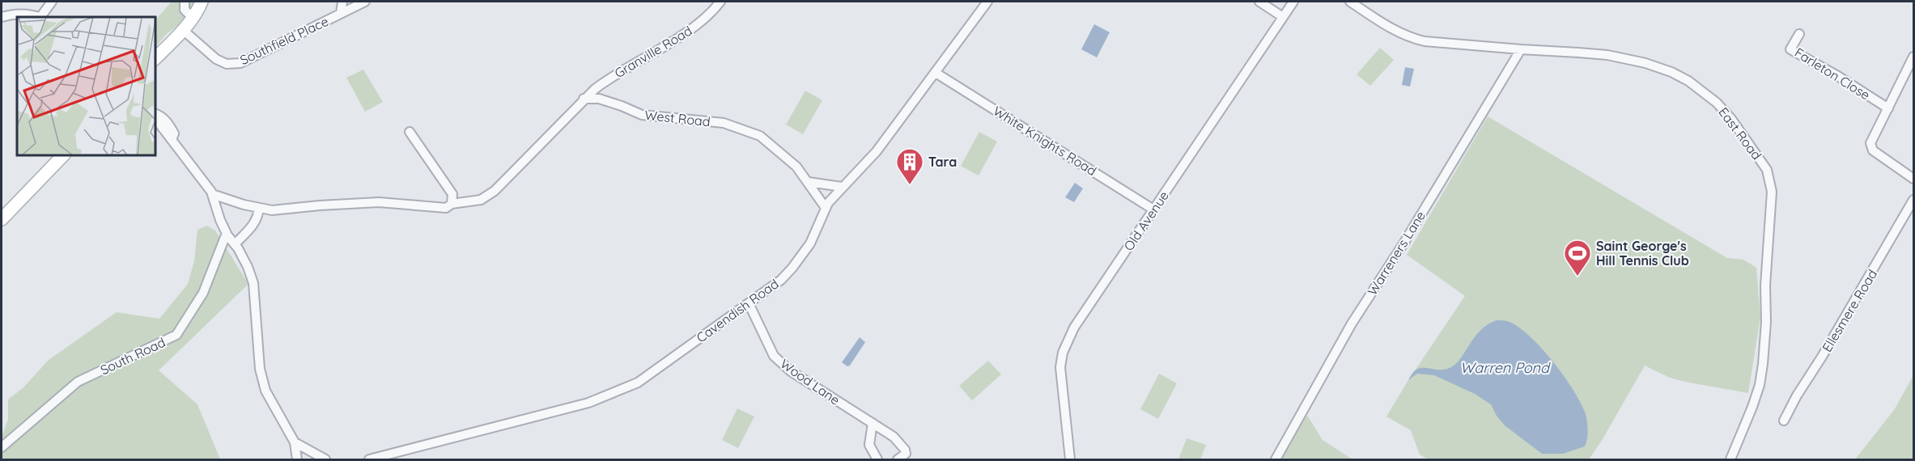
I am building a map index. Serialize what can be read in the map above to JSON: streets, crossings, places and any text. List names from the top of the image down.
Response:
{
  "streets": {
    "street": [
      "Southfield Place",
      "Granville Road",
      "Farleton Close",
      "West Road",
      "East Road",
      "White Knights Road",
      "Old Avenue",
      "Warreners Lane",
      "Cavendish Road",
      "Ellesmere Road",
      "South Road",
      "Wood Lane"
    ]
  },
  "crossings": [
    ["Granville Road", "West Road"],
    ["West Road", "Cavendish Road"],
    ["East Road", "Warreners Lane"],
    ["White Knights Road", "Old Avenue"],
    ["White Knights Road", "Cavendish Road"],
    ["Cavendish Road", "Wood Lane"]
  ],
  "water": ["Warren Pond"],
  "places": {
    "building": ["Tara"],
    "sports": ["Saint George's Hill Tennis Club"]
  }
}
